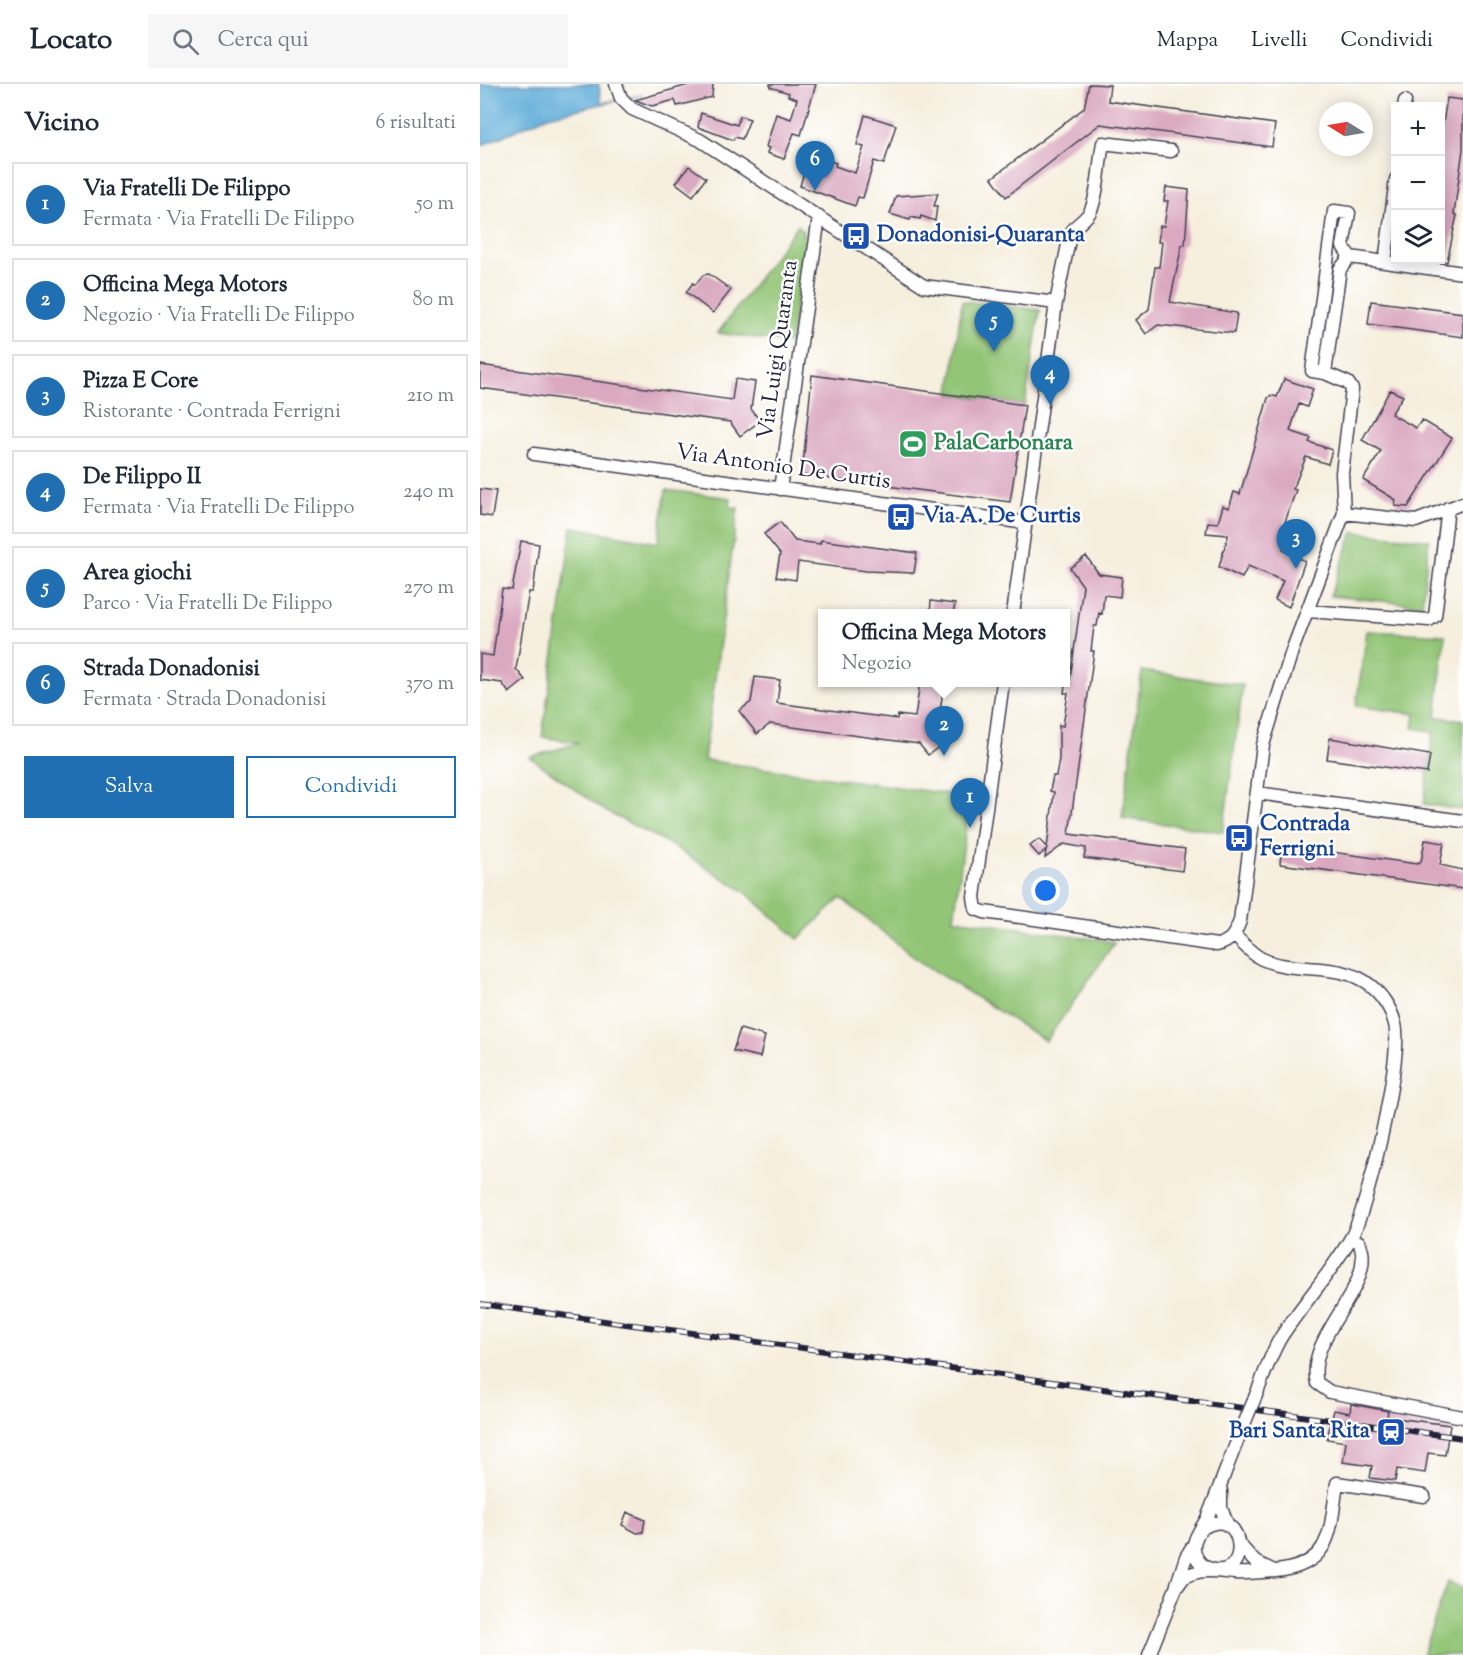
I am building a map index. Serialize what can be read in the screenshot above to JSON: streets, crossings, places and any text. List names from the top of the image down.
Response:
{
  "streets": {
    "street": ["Via Luigi Quaranta", "Via Antonio De Curtis"]
  },
  "crossings": [
    ["Via Luigi Quaranta", "Via Antonio De Curtis"]
  ],
  "places": {
    "bus stop": ["Donadonisi-Quaranta", "Via A. De Curtis", "Contrada Ferrigni"],
    "sports": ["PalaCarbonara"],
    "station": ["Bari Santa Rita"]
  },
  "north": "left",
  "page": {
    "header": "Locato",
    "search": "Cerca qui",
    "nav": ["Mappa", "Livelli", "Condividi"],
    "heading": ["Vicino", "6 risultati"],
    "map_buttons": ["+", "−"],
    "pins": [
      "6",
      "5",
      "4",
      "3",
      "2",
      "1"
    ],
    "list": [
      {
        "mark": "1",
        "name": "Via Fratelli De Filippo",
        "note": "Fermata · Via Fratelli De Filippo",
        "value": "50 m"
      },
      {
        "mark": "2",
        "name": "Officina Mega Motors",
        "note": "Negozio · Via Fratelli De Filippo",
        "value": "80 m"
      },
      {
        "mark": "3",
        "name": "Pizza E Core",
        "note": "Ristorante · Contrada Ferrigni",
        "value": "210 m"
      },
      {
        "mark": "4",
        "name": "De Filippo II",
        "note": "Fermata · Via Fratelli De Filippo",
        "value": "240 m"
      },
      {
        "mark": "5",
        "name": "Area giochi",
        "note": "Parco · Via Fratelli De Filippo",
        "value": "270 m"
      },
      {
        "mark": "6",
        "name": "Strada Donadonisi",
        "note": "Fermata · Strada Donadonisi",
        "value": "370 m"
      }
    ],
    "popup": ["Officina Mega Motors", "Negozio"],
    "buttons": ["Salva", "Condividi"]
  }
}
